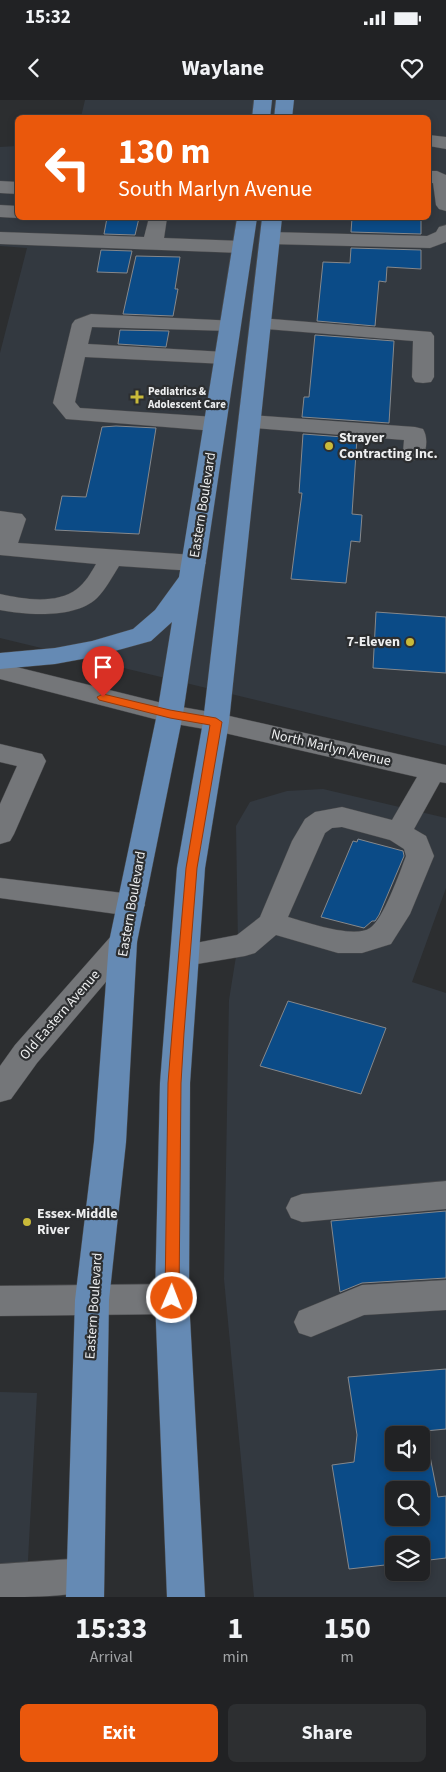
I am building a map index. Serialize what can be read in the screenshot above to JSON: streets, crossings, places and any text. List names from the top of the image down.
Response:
{
  "streets": {
    "main road": ["Eastern Boulevard"],
    "street": ["North Marlyn Avenue", "Old Eastern Avenue"]
  },
  "crossings": [
    ["Eastern Boulevard", "North Marlyn Avenue"],
    ["Eastern Boulevard", "Old Eastern Avenue"]
  ],
  "places": {
    "health": ["Pediatrics & Adolescent Care"],
    "other": ["Strayer Contracting Inc.", "7-Eleven", "Essex-Middle River"]
  },
  "page": {
    "status": "15:32",
    "header": "Waylane",
    "turn": ["130 m", "South Marlyn Avenue"],
    "eta": [
      "15:33",
      "Arrival",
      "1",
      "min",
      "150",
      "m"
    ],
    "buttons": ["Exit", "Share"]
  }
}
